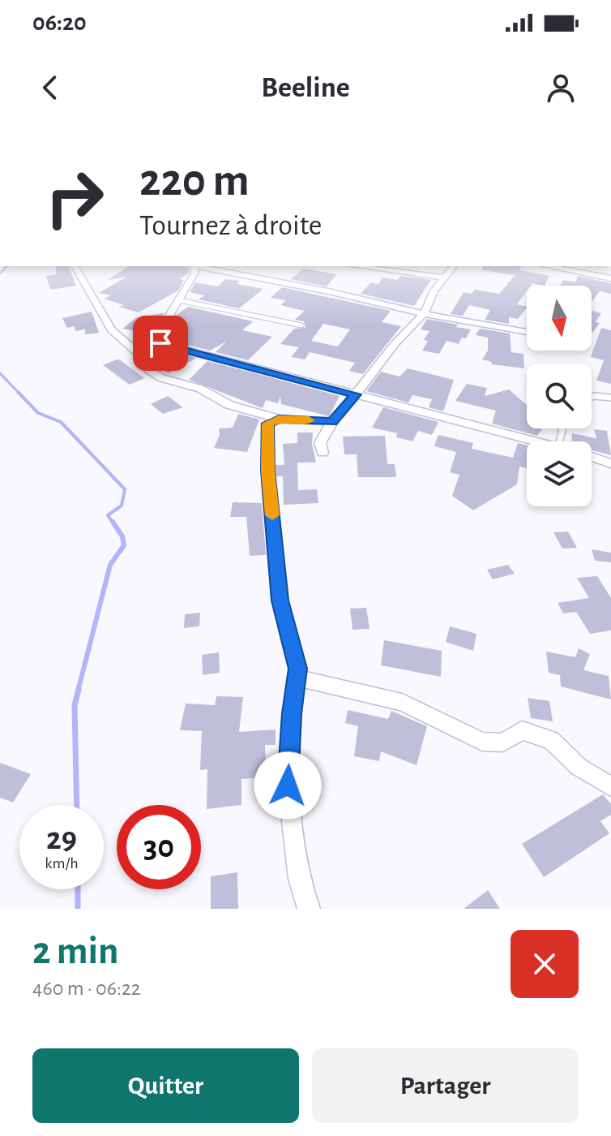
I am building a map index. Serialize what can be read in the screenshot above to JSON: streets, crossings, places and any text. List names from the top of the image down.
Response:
{
  "north": "bottom",
  "page": {
    "status": "06:20",
    "header": "Beeline",
    "turn": ["220 m", "Tournez à droite"],
    "speed": "29 km/h",
    "limit": "30",
    "heading": ["2 min", "460 m · 06:22"],
    "buttons": ["Quitter", "Partager"]
  }
}
